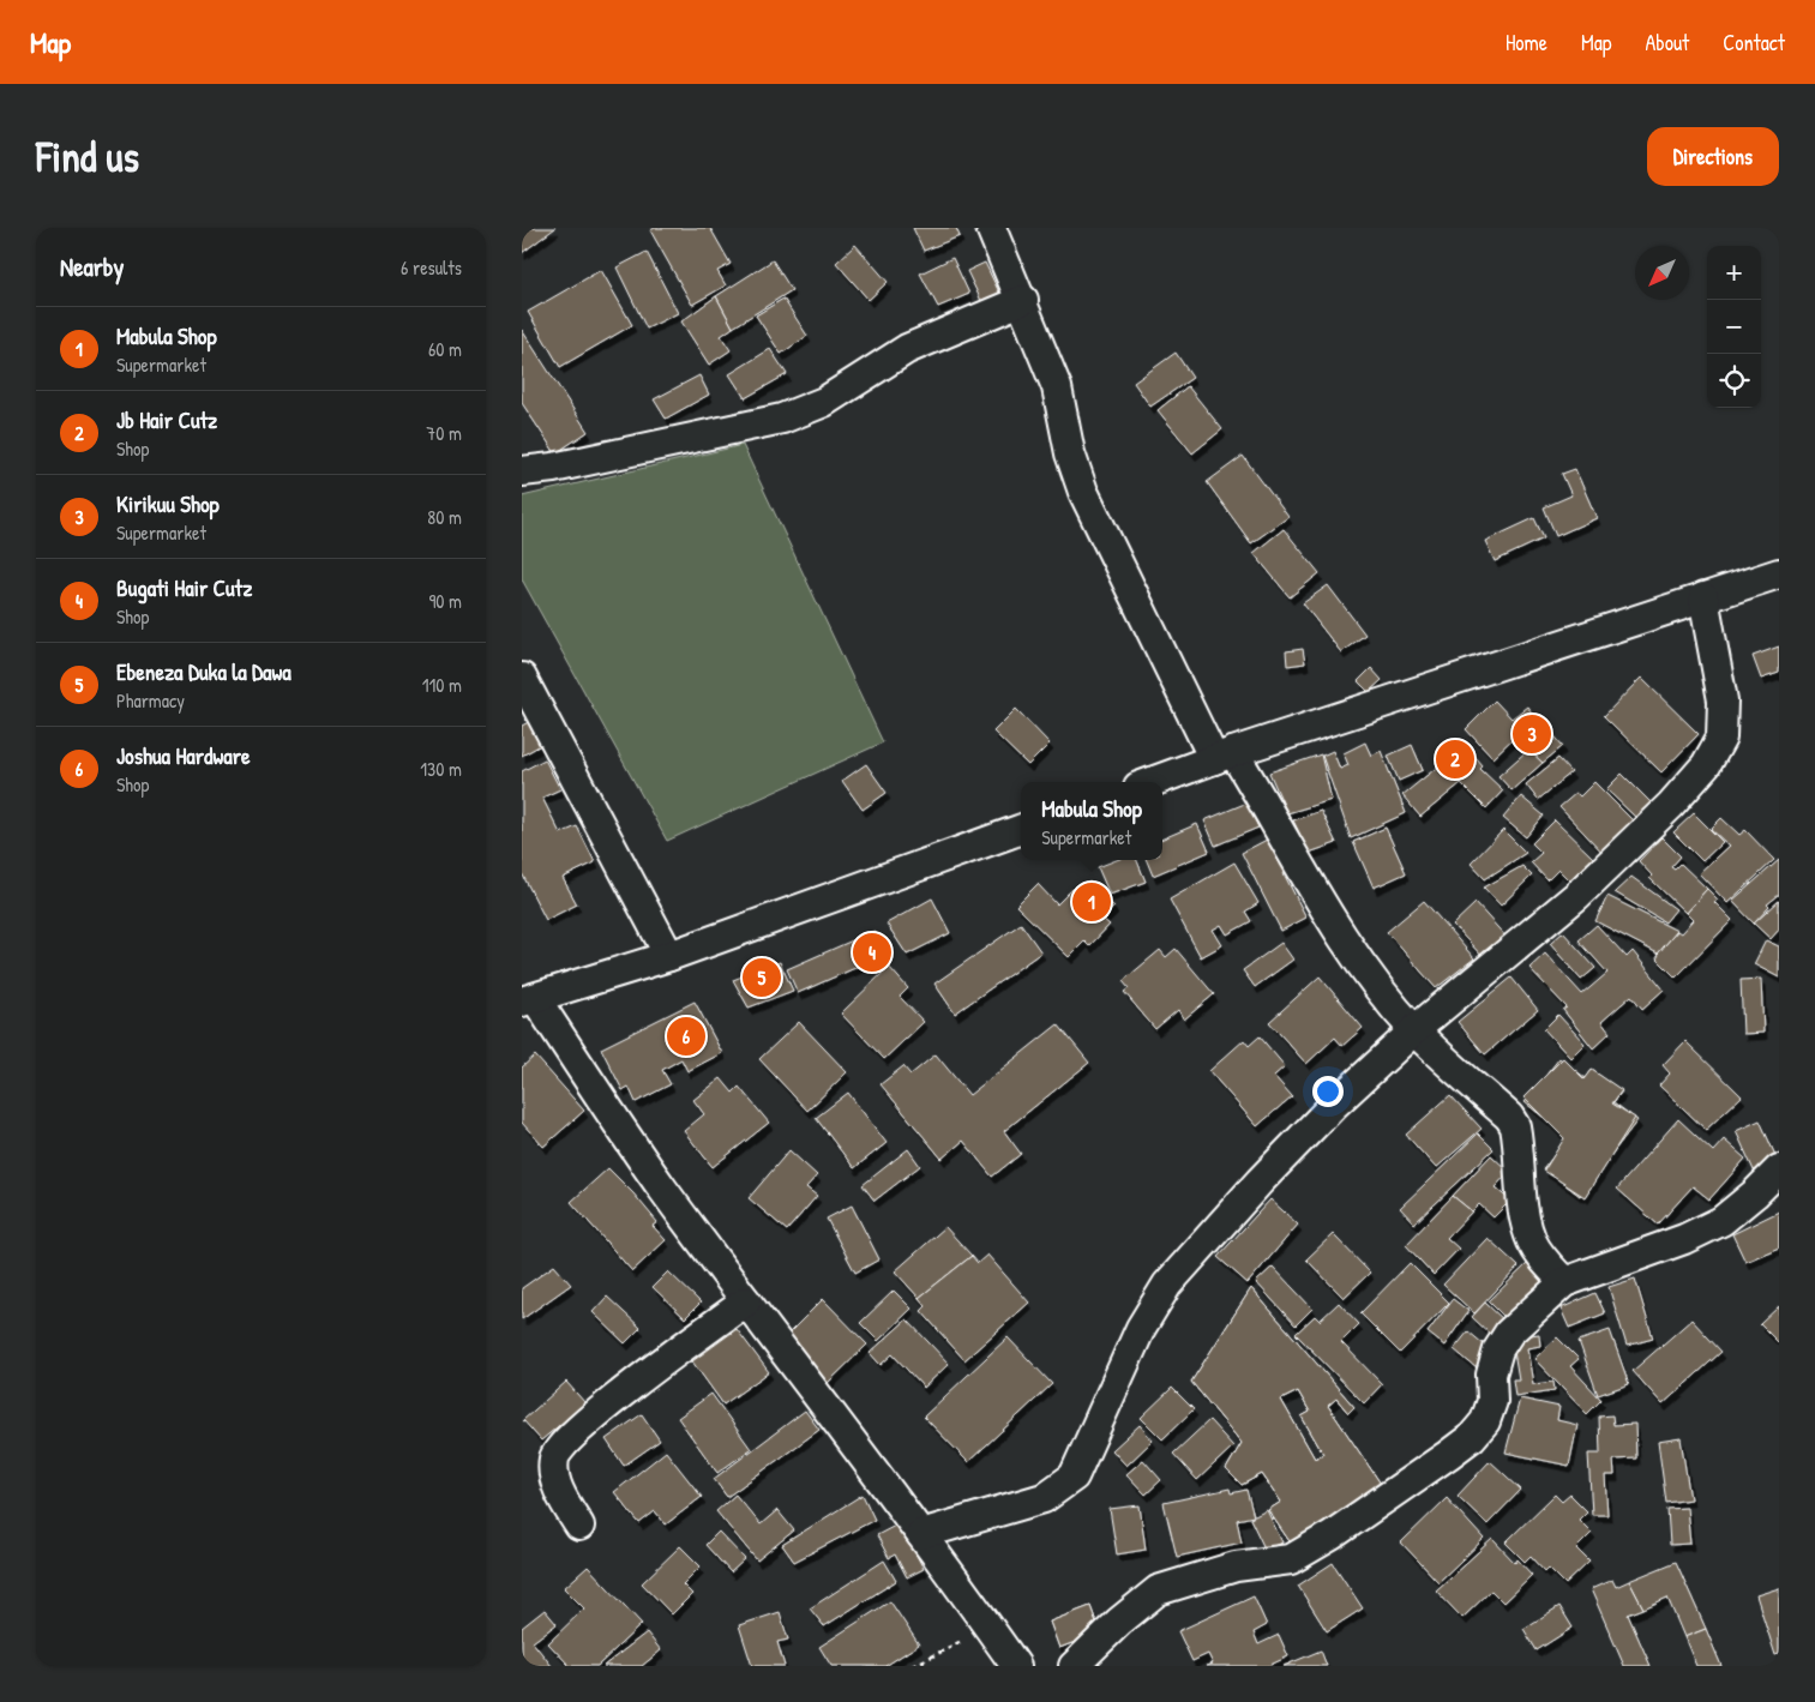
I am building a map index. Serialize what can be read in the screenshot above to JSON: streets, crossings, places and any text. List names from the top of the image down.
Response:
{
  "north": "bottom left",
  "page": {
    "header": "Map",
    "nav": [
      "Home",
      "Map",
      "About",
      "Contact"
    ],
    "buttons": "Directions",
    "title": "Find us",
    "heading": ["Nearby", "6 results"],
    "map_buttons": ["+", "−"],
    "list": [
      {
        "mark": "1",
        "name": "Mabula Shop",
        "note": "Supermarket",
        "value": "60 m"
      },
      {
        "mark": "2",
        "name": "Jb Hair Cutz",
        "note": "Shop",
        "value": "70 m"
      },
      {
        "mark": "3",
        "name": "Kirikuu Shop",
        "note": "Supermarket",
        "value": "80 m"
      },
      {
        "mark": "4",
        "name": "Bugati Hair Cutz",
        "note": "Shop",
        "value": "90 m"
      },
      {
        "mark": "5",
        "name": "Ebeneza Duka la Dawa",
        "note": "Pharmacy",
        "value": "110 m"
      },
      {
        "mark": "6",
        "name": "Joshua Hardware",
        "note": "Shop",
        "value": "130 m"
      }
    ],
    "pins": [
      "3",
      "2",
      "1",
      "4",
      "5",
      "6"
    ],
    "popup": ["Mabula Shop", "Supermarket"]
  }
}
